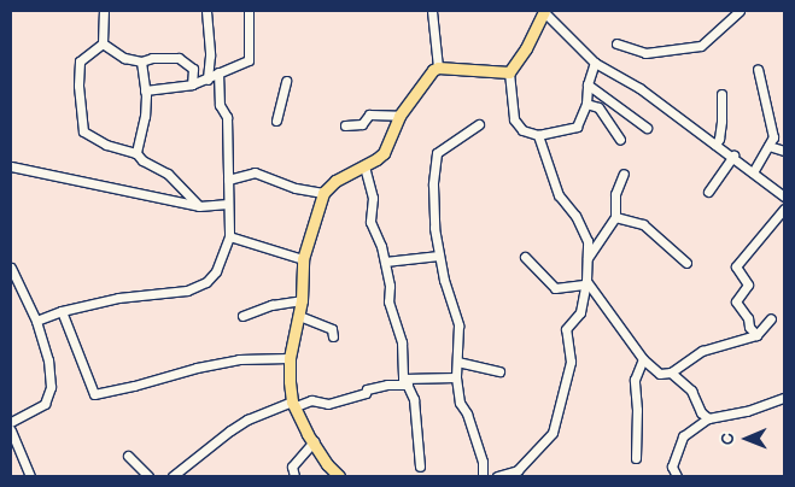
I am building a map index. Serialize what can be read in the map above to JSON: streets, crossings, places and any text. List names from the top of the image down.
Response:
{
  "north": "left"
}
